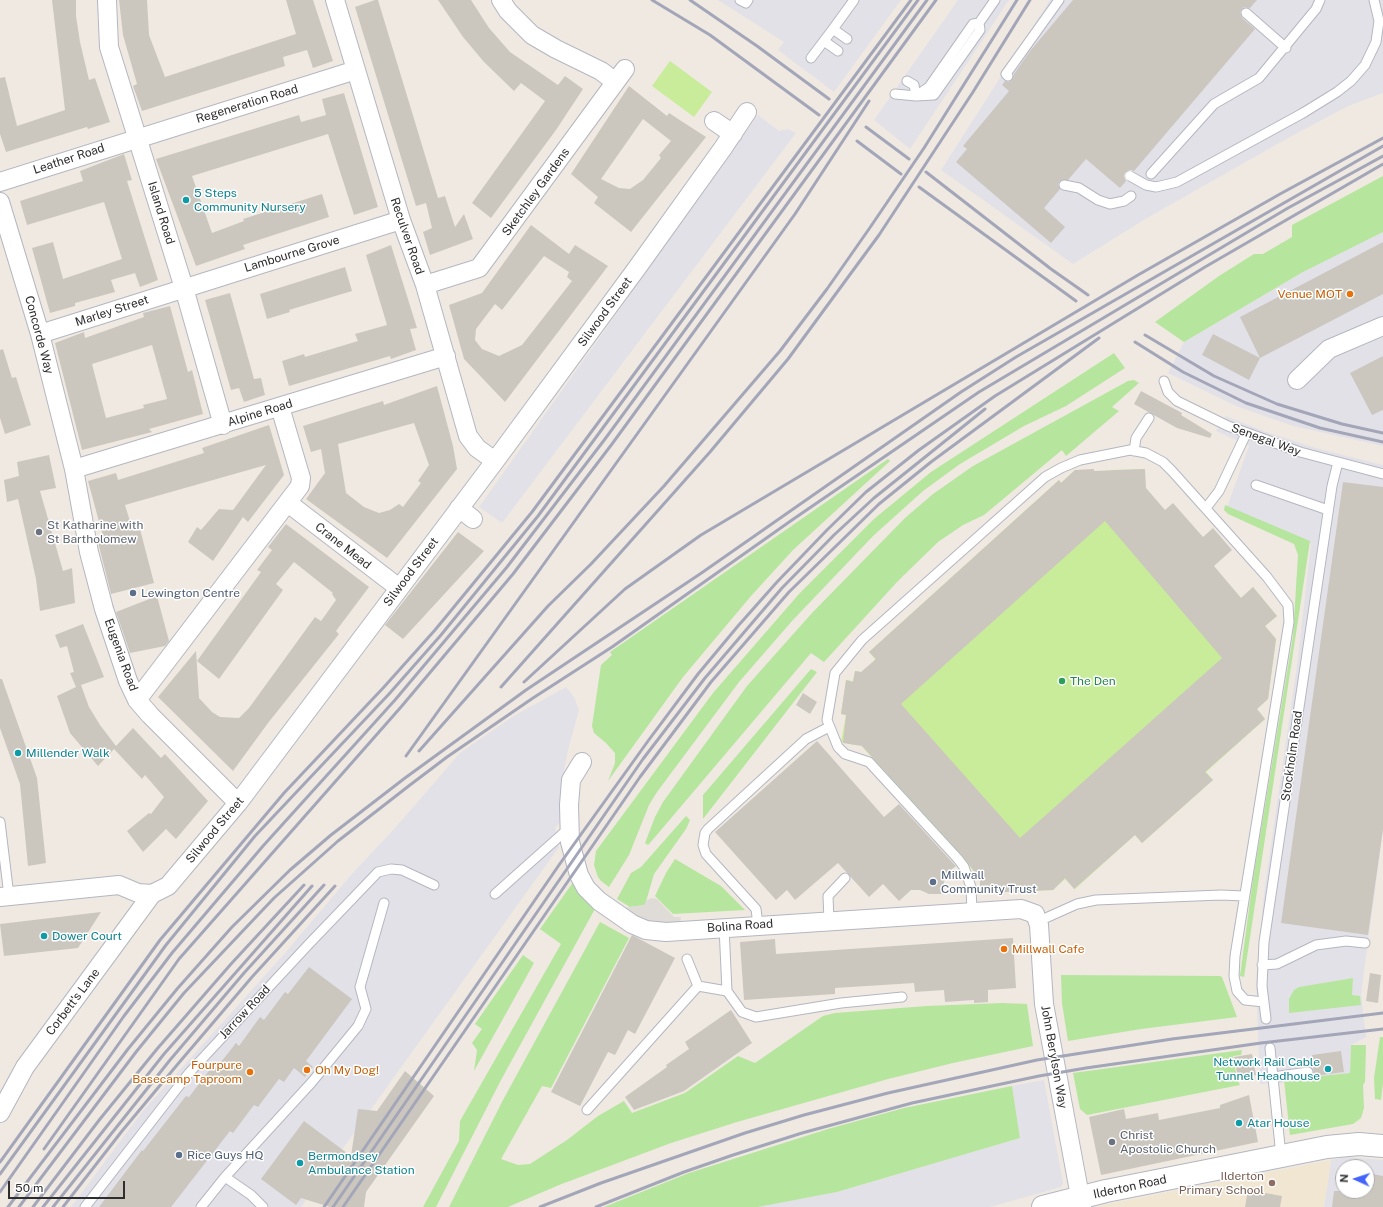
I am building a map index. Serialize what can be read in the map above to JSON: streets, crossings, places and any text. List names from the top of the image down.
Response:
{
  "streets": {
    "street": [
      "Regeneration Road",
      "Leather Road",
      "Sketchley Gardens",
      "Island Road",
      "Reculver Road",
      "Lambourne Grove",
      "Marley Street",
      "Silwood Street",
      "Concorde Way",
      "Alpine Road",
      "Crane Mead",
      "Eugenia Road",
      "Bolina Road",
      "Corbett's Lane",
      "John Berylson Way",
      "Ilderton Road"
    ],
    "lane": ["Senegal Way", "Stockholm Road", "Jarrow Road"]
  },
  "crossings": [
    ["Regeneration Road", "Leather Road"],
    ["Regeneration Road", "Island Road"],
    ["Regeneration Road", "Reculver Road"],
    ["Leather Road", "Island Road"],
    ["Sketchley Gardens", "Reculver Road"],
    ["Island Road", "Lambourne Grove"],
    ["Island Road", "Marley Street"],
    ["Island Road", "Alpine Road"],
    ["Reculver Road", "Lambourne Grove"],
    ["Reculver Road", "Silwood Street"],
    ["Reculver Road", "Alpine Road"],
    ["Lambourne Grove", "Marley Street"],
    ["Marley Street", "Concorde Way"],
    ["Silwood Street", "Crane Mead"],
    ["Silwood Street", "Eugenia Road"],
    ["Silwood Street", "Corbett's Lane"],
    ["Concorde Way", "Alpine Road"],
    ["Concorde Way", "Eugenia Road"],
    ["Alpine Road", "Eugenia Road"],
    ["Senegal Way", "Stockholm Road"],
    ["Bolina Road", "John Berylson Way"],
    ["John Berylson Way", "Ilderton Road"]
  ],
  "places": [
    "5 Steps Community Nursery",
    "Venue MOT",
    "St Katharine with St Bartholomew",
    "Lewington Centre",
    "The Den",
    "Millender Walk",
    "Millwall Community Trust",
    "Dower Court",
    "Millwall Cafe",
    "Network Rail Cable Tunnel Headhouse",
    "Oh My Dog!",
    "Fourpure Basecamp Taproom",
    "Atar House",
    "Christ Apostolic Church",
    "Rice Guys HQ",
    "Bermondsey Ambulance Station",
    "Ilderton Primary School"
  ],
  "scale_bar": "50 m",
  "north": "left"
}
